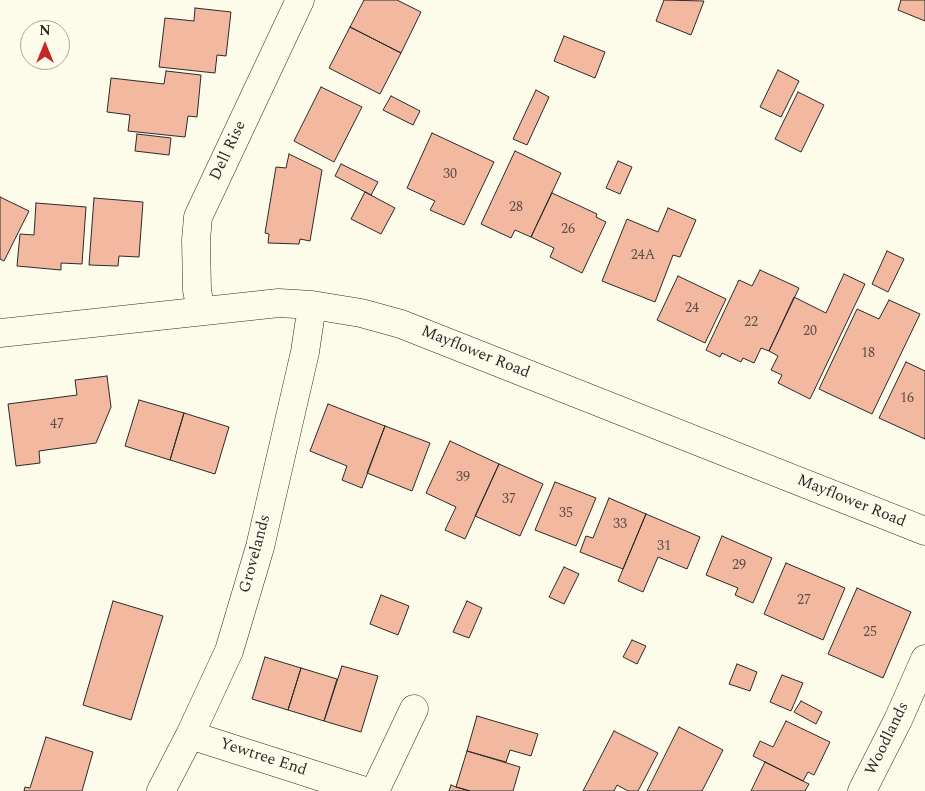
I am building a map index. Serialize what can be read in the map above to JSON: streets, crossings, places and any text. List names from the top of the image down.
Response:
{
  "streets": {
    "street": [
      "Dell Rise",
      "Mayflower Road",
      "Grovelands",
      "Woodlands",
      "Yewtree End"
    ]
  },
  "crossings": [
    ["Dell Rise", "Mayflower Road"],
    ["Mayflower Road", "Grovelands"],
    ["Grovelands", "Yewtree End"]
  ],
  "house_numbers": [
    "30",
    "28",
    "26",
    "24A",
    "24",
    "22",
    "20",
    "18",
    "16",
    "47",
    "39",
    "37",
    "35",
    "33",
    "31",
    "29",
    "27",
    "25"
  ],
  "north": "top"
}
